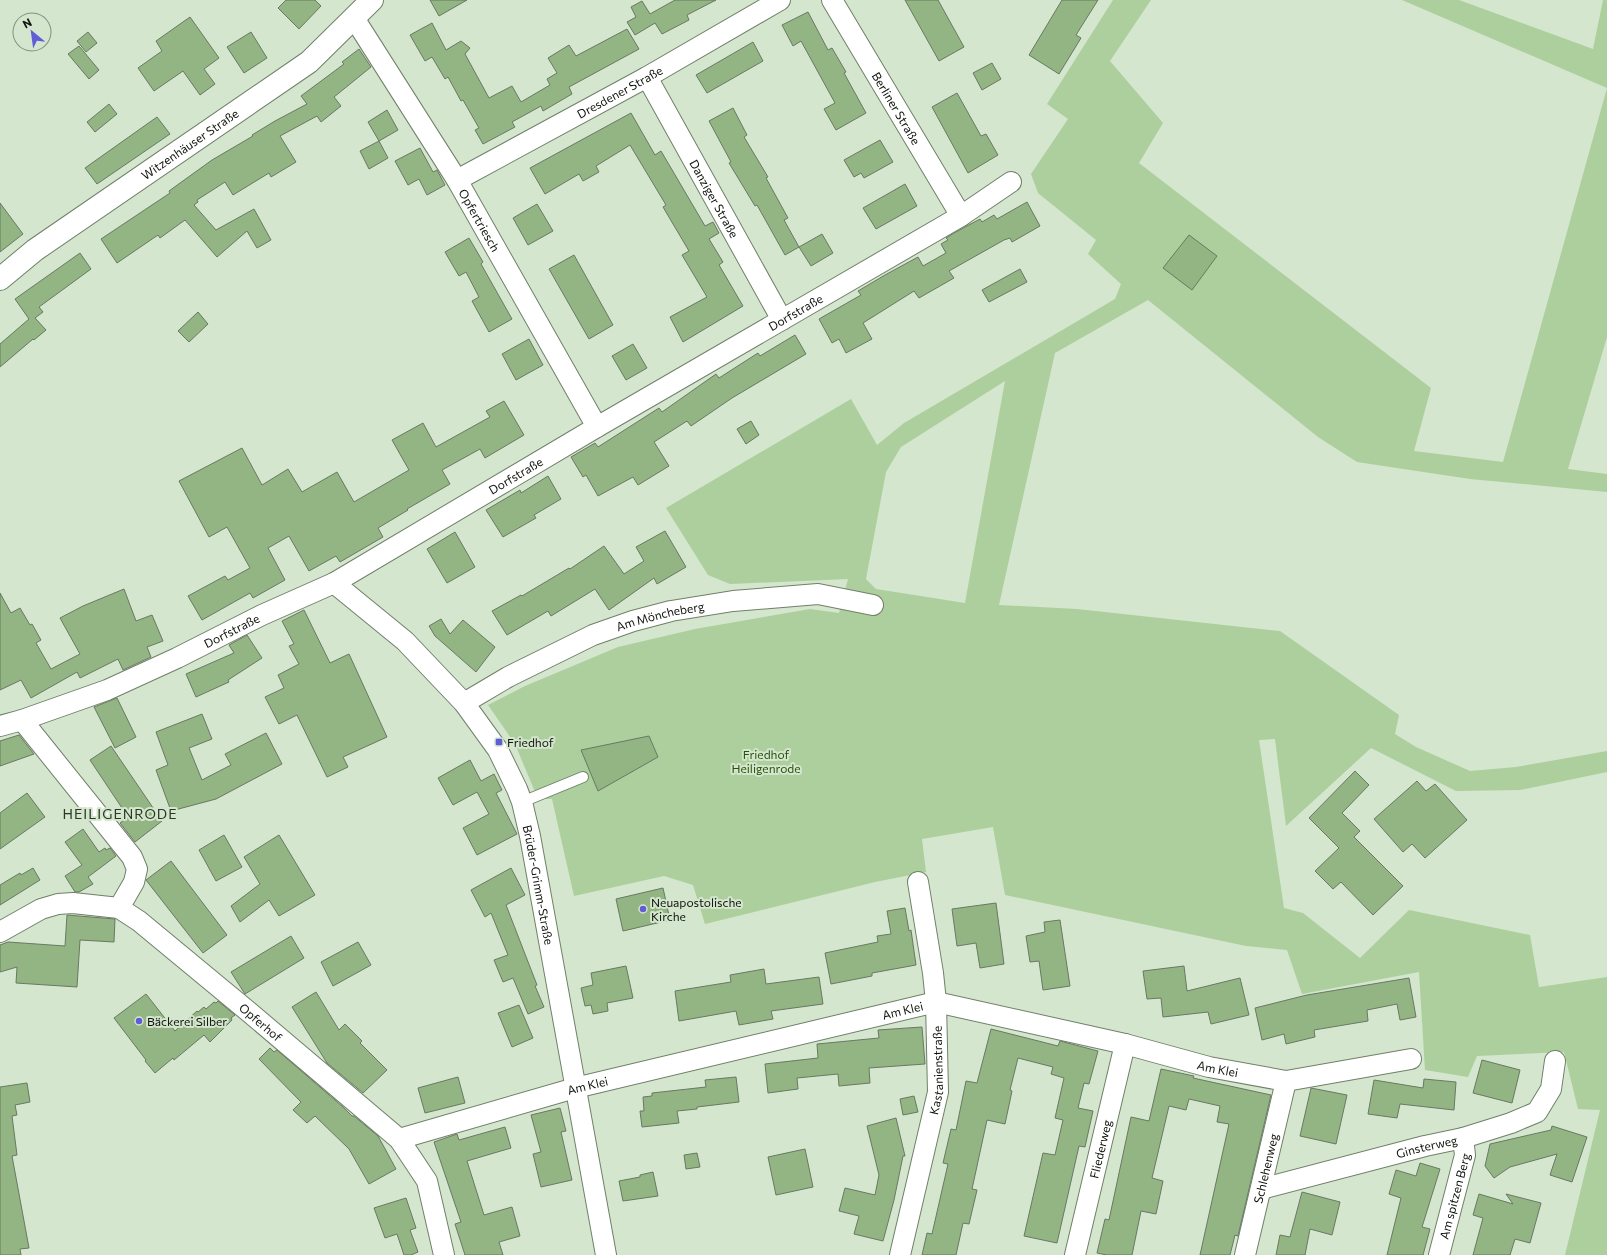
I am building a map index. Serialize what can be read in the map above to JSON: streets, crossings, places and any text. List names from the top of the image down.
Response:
{
  "streets": {
    "main road": ["Witzenhäuser Straße"],
    "street": [
      "Dresdener Straße",
      "Berliner Straße",
      "Danziger Straße",
      "Opfertriesch",
      "Dorfstraße",
      "Am Möncheberg",
      "Brüder-Grimm-Straße",
      "Am Klei",
      "Opferhof",
      "Kastanienstraße",
      "Ginsterweg",
      "Fliederweg",
      "Schlehenweg",
      "Am spitzen Berg"
    ]
  },
  "crossings": [
    ["Dresdener Straße", "Danziger Straße"],
    ["Dresdener Straße", "Opfertriesch"],
    ["Berliner Straße", "Dorfstraße"],
    ["Witzenhäuser Straße", "Opfertriesch"],
    ["Danziger Straße", "Dorfstraße"],
    ["Opfertriesch", "Dorfstraße"],
    ["Dorfstraße", "Brüder-Grimm-Straße"],
    ["Am Möncheberg", "Brüder-Grimm-Straße"],
    ["Brüder-Grimm-Straße", "Am Klei"],
    ["Am Klei", "Opferhof"],
    ["Am Klei", "Kastanienstraße"],
    ["Am Klei", "Fliederweg"],
    ["Am Klei", "Schlehenweg"],
    ["Ginsterweg", "Schlehenweg"],
    ["Ginsterweg", "Am spitzen Berg"]
  ],
  "districts": ["HEILIGENRODE"],
  "parks": ["Friedhof Heiligenrode"],
  "places": {
    "transit": ["Friedhof"],
    "other": ["Neuapostolische Kirche", "Bäckerei Silber"]
  },
  "north": "top left"
}
